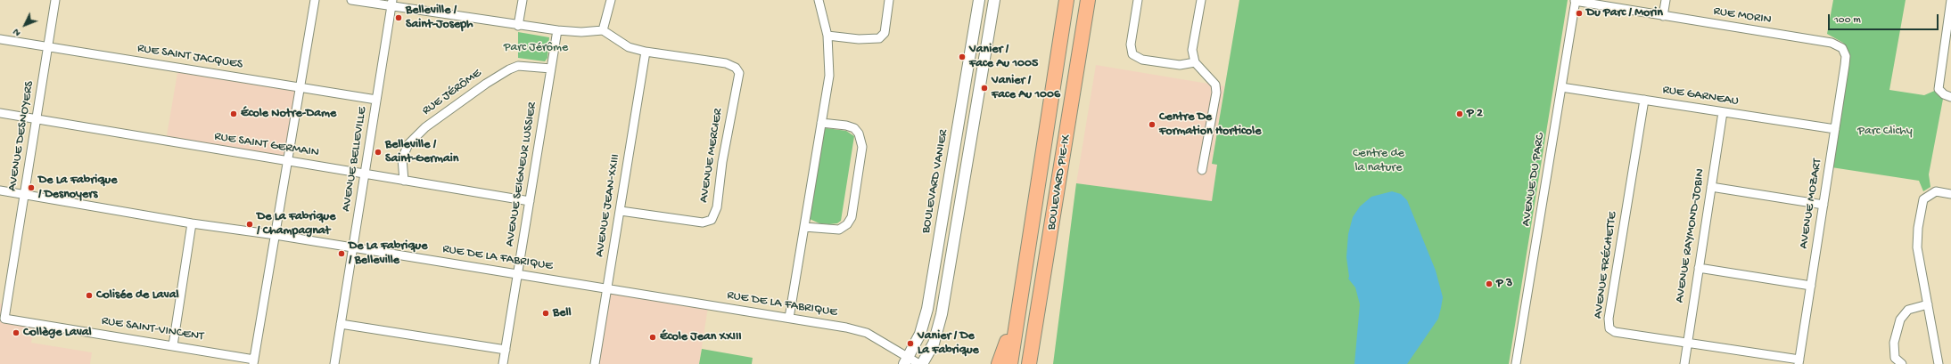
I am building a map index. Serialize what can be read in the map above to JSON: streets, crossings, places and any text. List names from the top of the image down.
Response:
{
  "streets": {
    "highway": ["BOULEVARD PIE-IX"],
    "street": [
      "RUE MORIN",
      "RUE SAINT JACQUES",
      "RUE JÉRÔME",
      "RUE GARNEAU",
      "AVENUE DESNOYERS",
      "RUE SAINT GERMAIN",
      "AVENUE MERCIER",
      "AVENUE BELLEVILLE",
      "AVENUE SEIGNEUR LUSSIER",
      "AVENUE DU PARC",
      "BOULEVARD VANIER",
      "AVENUE MOZART",
      "AVENUE JEAN-XXIII",
      "AVENUE RAYMOND-JOBIN",
      "RUE DE LA FABRIQUE",
      "AVENUE FRÉCHETTE",
      "RUE SAINT-VINCENT"
    ]
  },
  "crossings": [
    ["RUE MORIN", "AVENUE DU PARC"],
    ["RUE MORIN", "AVENUE MOZART"],
    ["RUE SAINT JACQUES", "AVENUE DESNOYERS"],
    ["RUE SAINT JACQUES", "AVENUE BELLEVILLE"],
    ["RUE JÉRÔME", "RUE SAINT GERMAIN"],
    ["RUE JÉRÔME", "AVENUE SEIGNEUR LUSSIER"],
    ["RUE GARNEAU", "AVENUE DU PARC"],
    ["RUE GARNEAU", "AVENUE MOZART"],
    ["RUE GARNEAU", "AVENUE RAYMOND-JOBIN"],
    ["RUE GARNEAU", "AVENUE FRÉCHETTE"],
    ["AVENUE DESNOYERS", "RUE SAINT GERMAIN"],
    ["AVENUE DESNOYERS", "RUE DE LA FABRIQUE"],
    ["AVENUE DESNOYERS", "RUE SAINT-VINCENT"],
    ["RUE SAINT GERMAIN", "AVENUE BELLEVILLE"],
    ["RUE SAINT GERMAIN", "AVENUE SEIGNEUR LUSSIER"],
    ["AVENUE MERCIER", "AVENUE JEAN-XXIII"],
    ["AVENUE BELLEVILLE", "RUE DE LA FABRIQUE"],
    ["AVENUE SEIGNEUR LUSSIER", "RUE DE LA FABRIQUE"],
    ["BOULEVARD VANIER", "RUE DE LA FABRIQUE"],
    ["AVENUE MOZART", "AVENUE FRÉCHETTE"],
    ["AVENUE JEAN-XXIII", "RUE DE LA FABRIQUE"],
    ["AVENUE RAYMOND-JOBIN", "AVENUE FRÉCHETTE"]
  ],
  "parks": ["Parc Jérôme", "Parc Clichy", "Centre de la nature"],
  "places": [
    "Du Parc / Morin",
    "Belleville / Saint-Joseph",
    "Vanier / Face Au 1005",
    "Vanier / Face Au 1006",
    "École Notre-Dame",
    "P 2",
    "Centre De Formation Horticole",
    "Belleville / Saint-Germain",
    "De La Fabrique / Desnoyers",
    "De La Fabrique / Champagnat",
    "De La Fabrique / Belleville",
    "P 3",
    "Colisée de Laval",
    "Bell",
    "Collège Laval",
    "École Jean XXIII",
    "Vanier / De La Fabrique"
  ],
  "scale_bar": "100 m",
  "north": "bottom left"
}
